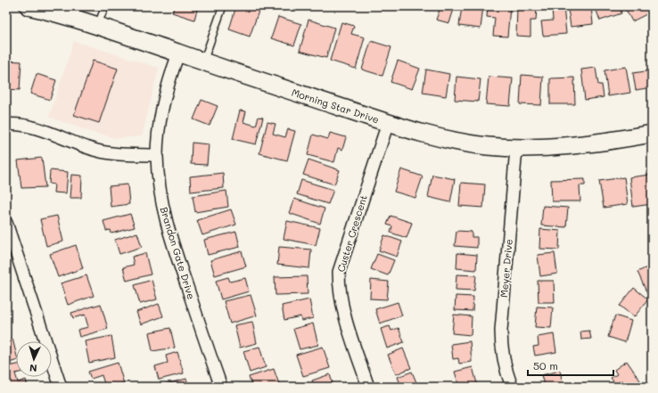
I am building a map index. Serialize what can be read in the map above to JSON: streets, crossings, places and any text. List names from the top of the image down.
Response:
{
  "streets": {
    "street": [
      "Morning Star Drive",
      "Custer Crescent",
      "Brandon Gate Drive",
      "Meyer Drive"
    ]
  },
  "crossings": [
    ["Morning Star Drive", "Custer Crescent"],
    ["Morning Star Drive", "Brandon Gate Drive"],
    ["Morning Star Drive", "Meyer Drive"]
  ],
  "scale_bar": "50 m",
  "north": "bottom"
}
